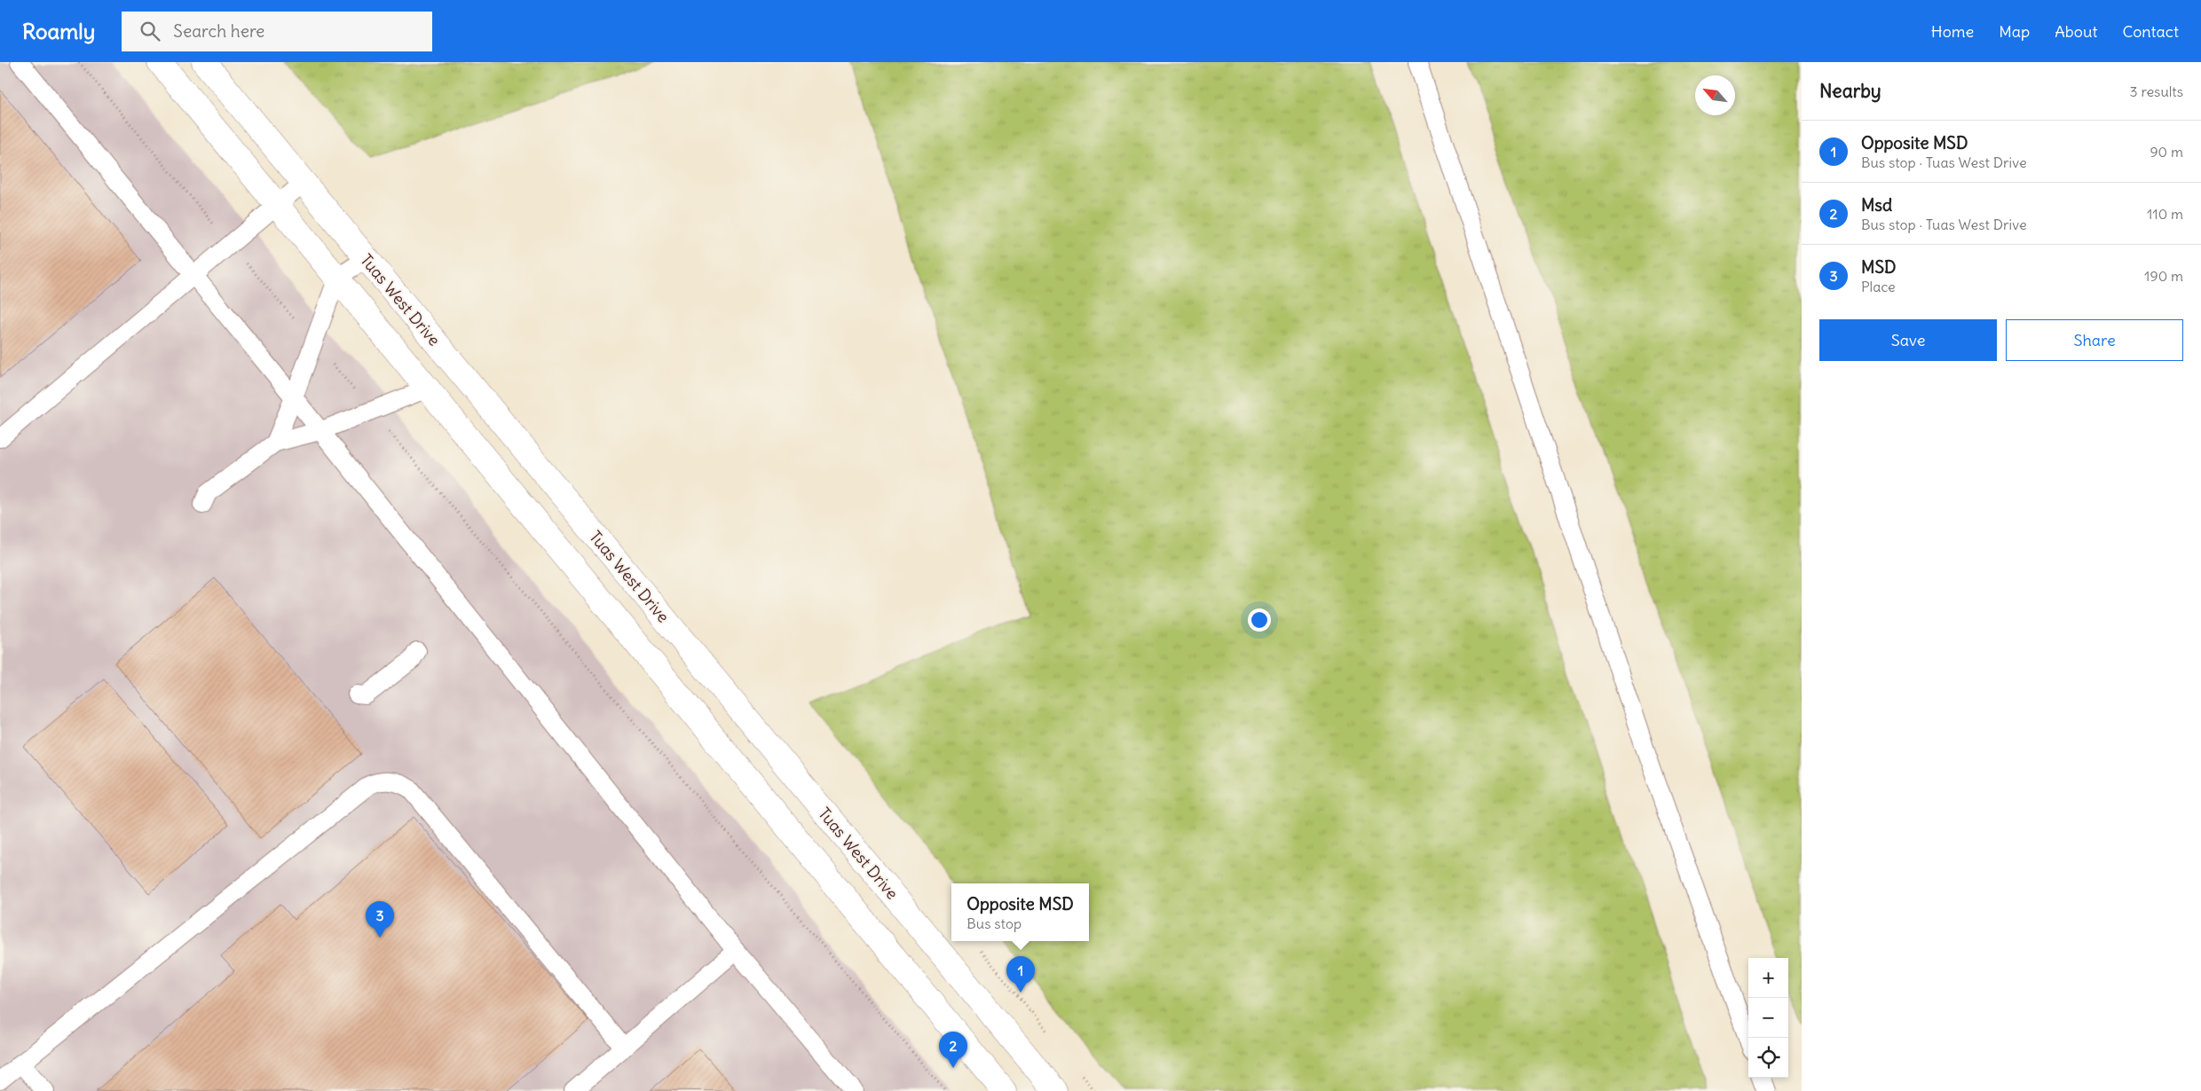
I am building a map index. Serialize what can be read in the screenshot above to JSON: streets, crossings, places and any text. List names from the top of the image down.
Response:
{
  "streets": {
    "main road": ["Tuas West Drive"]
  },
  "north": "top left",
  "page": {
    "header": "Roamly",
    "search": "Search here",
    "nav": [
      "Home",
      "Map",
      "About",
      "Contact"
    ],
    "heading": ["Nearby", "3 results"],
    "list": [
      {
        "mark": "1",
        "name": "Opposite MSD",
        "note": "Bus stop · Tuas West Drive",
        "value": "90 m"
      },
      {
        "mark": "2",
        "name": "Msd",
        "note": "Bus stop · Tuas West Drive",
        "value": "110 m"
      },
      {
        "mark": "3",
        "name": "MSD",
        "note": "Place",
        "value": "190 m"
      }
    ],
    "buttons": ["Save", "Share"],
    "popup": ["Opposite MSD", "Bus stop"],
    "pins": ["3", "1", "2"],
    "map_buttons": ["+", "−"]
  }
}
